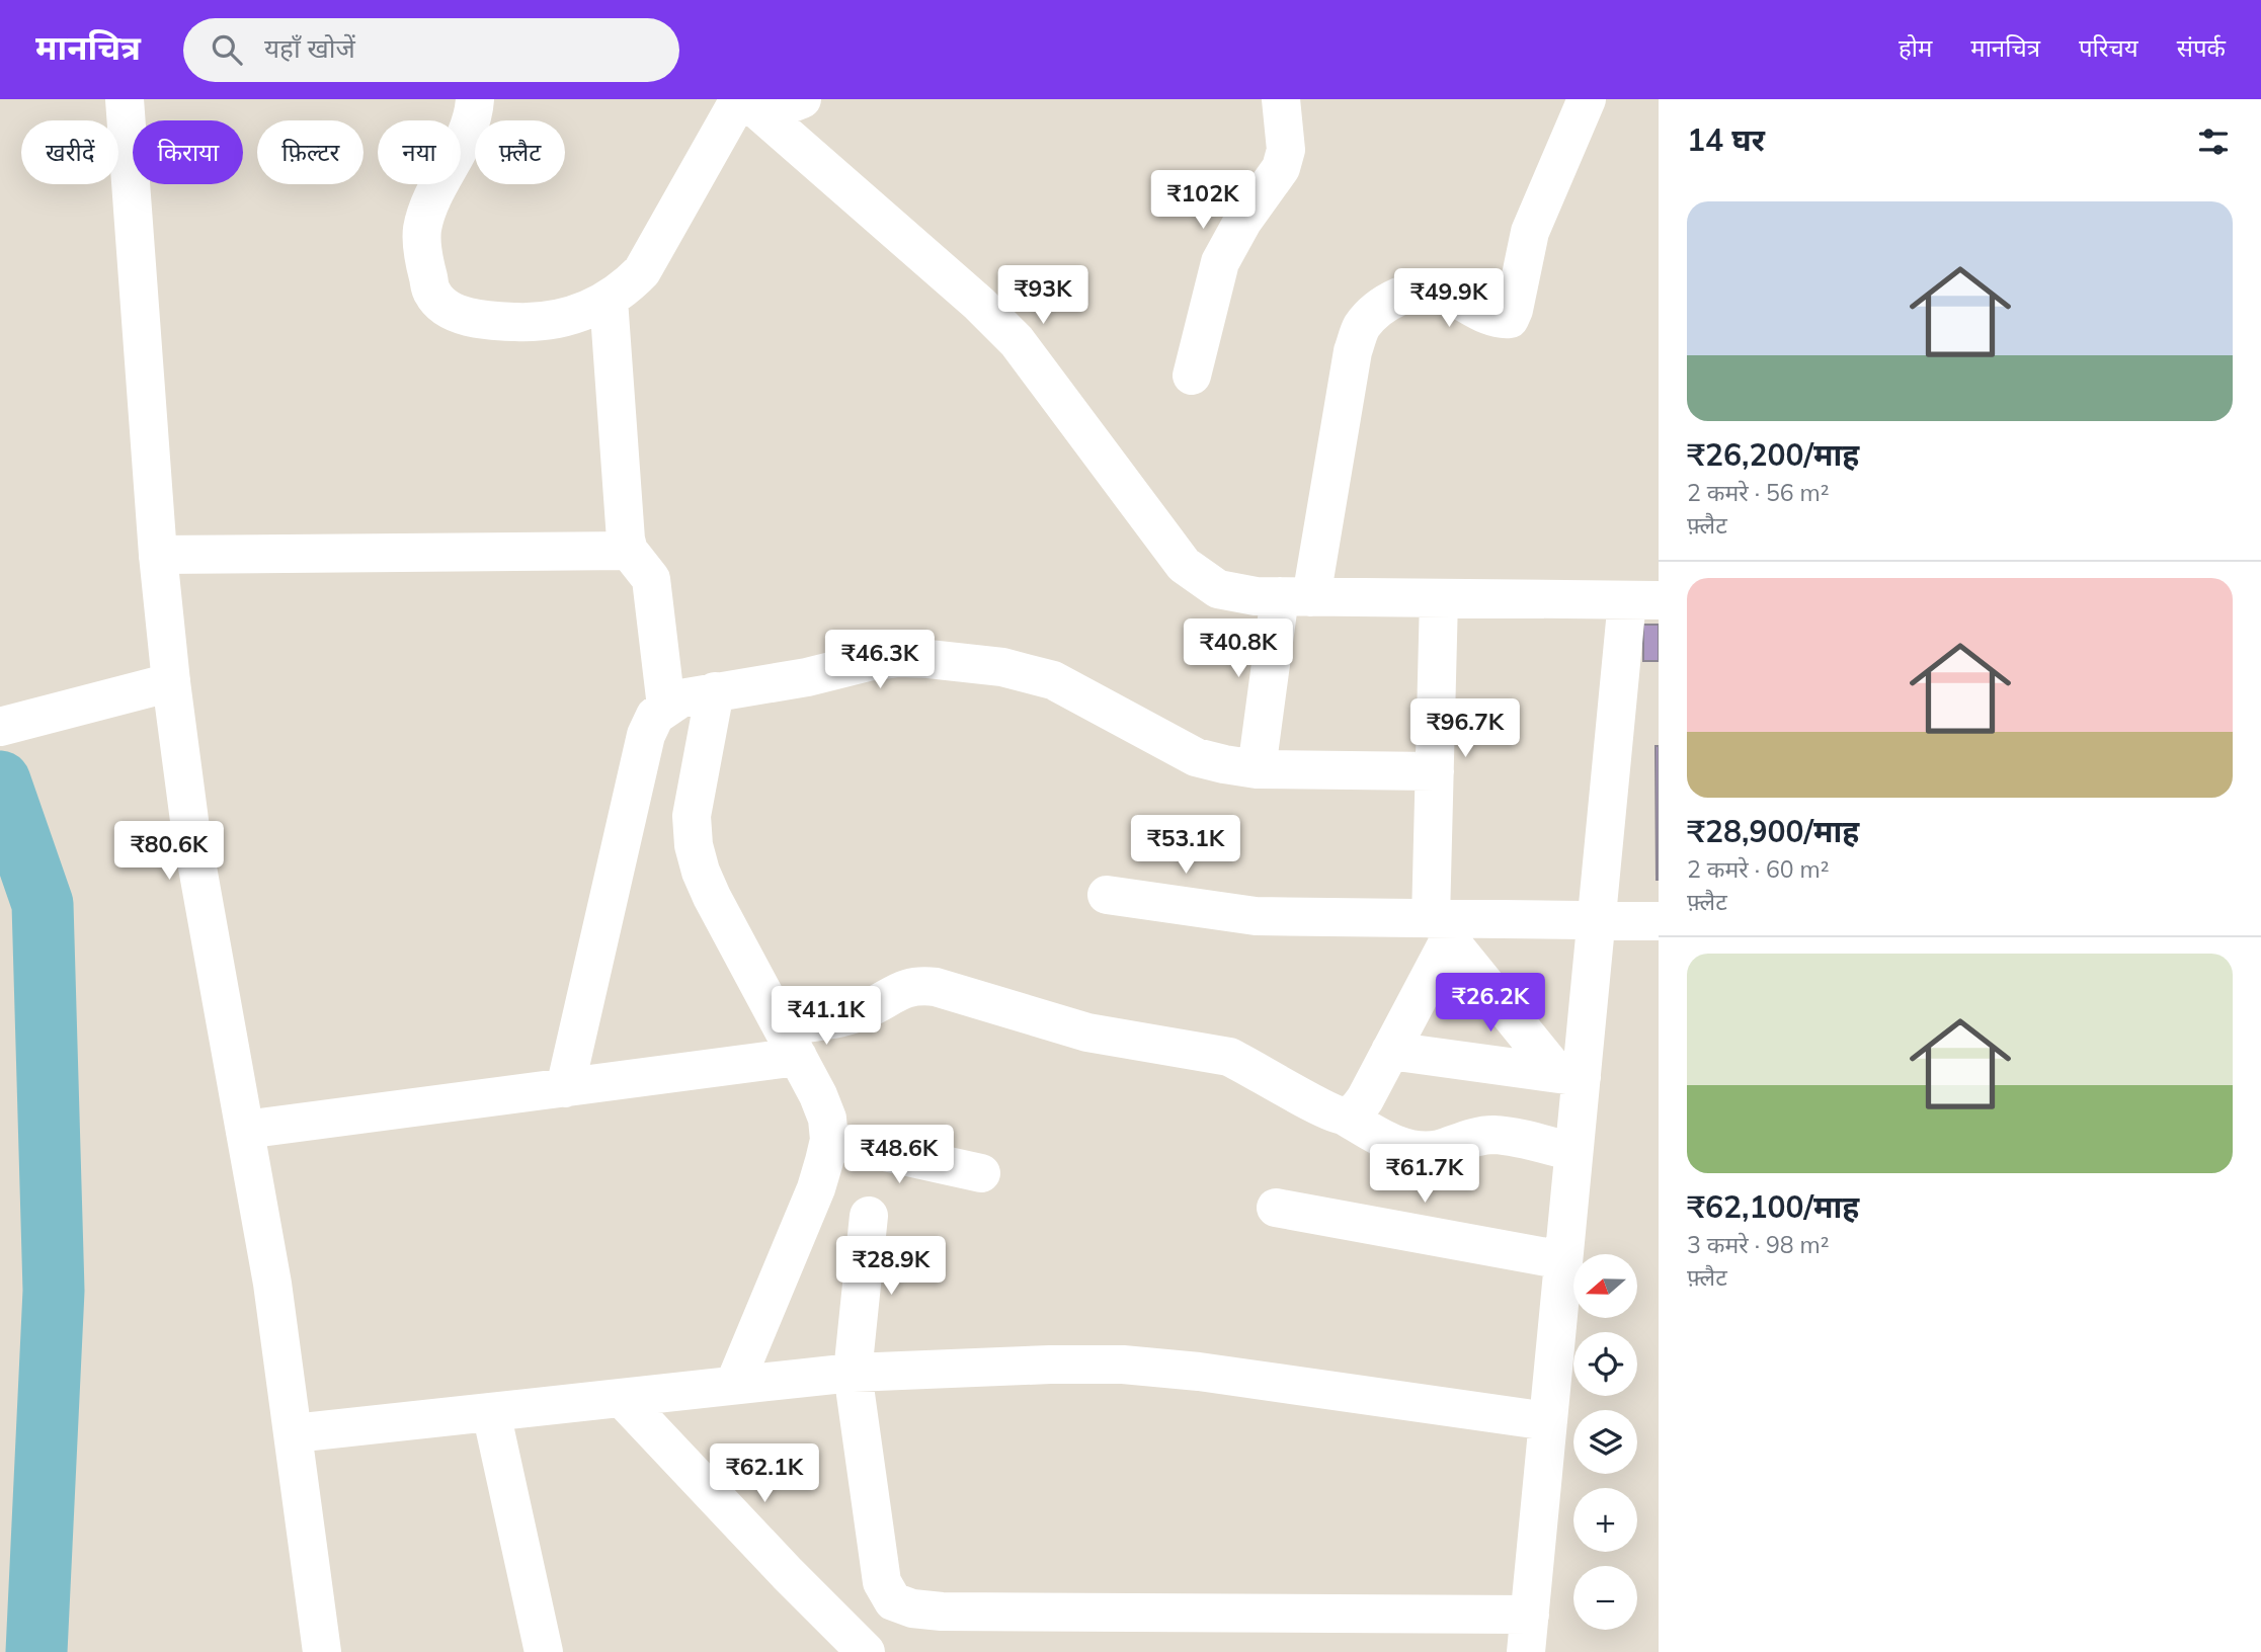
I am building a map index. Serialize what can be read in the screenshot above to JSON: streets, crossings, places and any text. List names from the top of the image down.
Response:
{
  "north": "left",
  "page": {
    "header": "मानचित्र",
    "search": "यहाँ खोजें",
    "nav": [
      "होम",
      "मानचित्र",
      "परिचय",
      "संपर्क"
    ],
    "heading": "14 घर",
    "chip": [
      "खरीदें",
      "किराया",
      "फ़िल्टर",
      "नया",
      "फ़्लैट"
    ],
    "price": [
      "₹102K",
      "₹93K",
      "₹49.9K",
      "₹40.8K",
      "₹46.3K",
      "₹96.7K",
      "₹53.1K",
      "₹80.6K",
      "₹26.2K",
      "₹41.1K",
      "₹48.6K",
      "₹61.7K",
      "₹28.9K",
      "₹62.1K"
    ],
    "list": [
      {
        "name": "₹26,200/माह",
        "note": "2 कमरे · 56 m² · फ़्लैट"
      },
      {
        "name": "₹28,900/माह",
        "note": "2 कमरे · 60 m² · फ़्लैट"
      },
      {
        "name": "₹62,100/माह",
        "note": "3 कमरे · 98 m² · फ़्लैट"
      }
    ],
    "map_buttons": ["+", "−"]
  }
}
